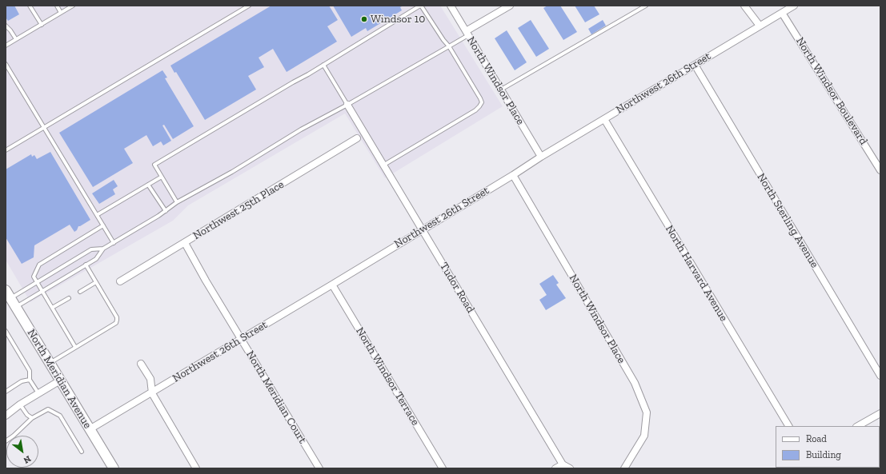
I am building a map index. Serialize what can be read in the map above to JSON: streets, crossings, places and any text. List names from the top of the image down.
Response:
{
  "streets": {
    "main road": ["North Meridian Avenue"],
    "street": [
      "North Windsor Place",
      "Northwest 26th Street",
      "North Windsor Boulevard",
      "Northwest 25th Place",
      "North Sterling Avenue",
      "North Harvard Avenue",
      "Tudor Road",
      "North Windsor Terrace",
      "North Meridian Court"
    ]
  },
  "crossings": [
    ["North Windsor Place", "Northwest 26th Street"],
    ["Northwest 26th Street", "North Windsor Boulevard"],
    ["Northwest 26th Street", "North Sterling Avenue"],
    ["Northwest 26th Street", "North Harvard Avenue"],
    ["Northwest 26th Street", "Tudor Road"],
    ["Northwest 26th Street", "North Windsor Terrace"],
    ["Northwest 26th Street", "North Meridian Avenue"],
    ["Northwest 26th Street", "North Meridian Court"],
    ["Northwest 25th Place", "North Meridian Court"]
  ],
  "places": ["Windsor 10"],
  "legend": ["Road", "Building"],
  "north": "bottom right"
}
